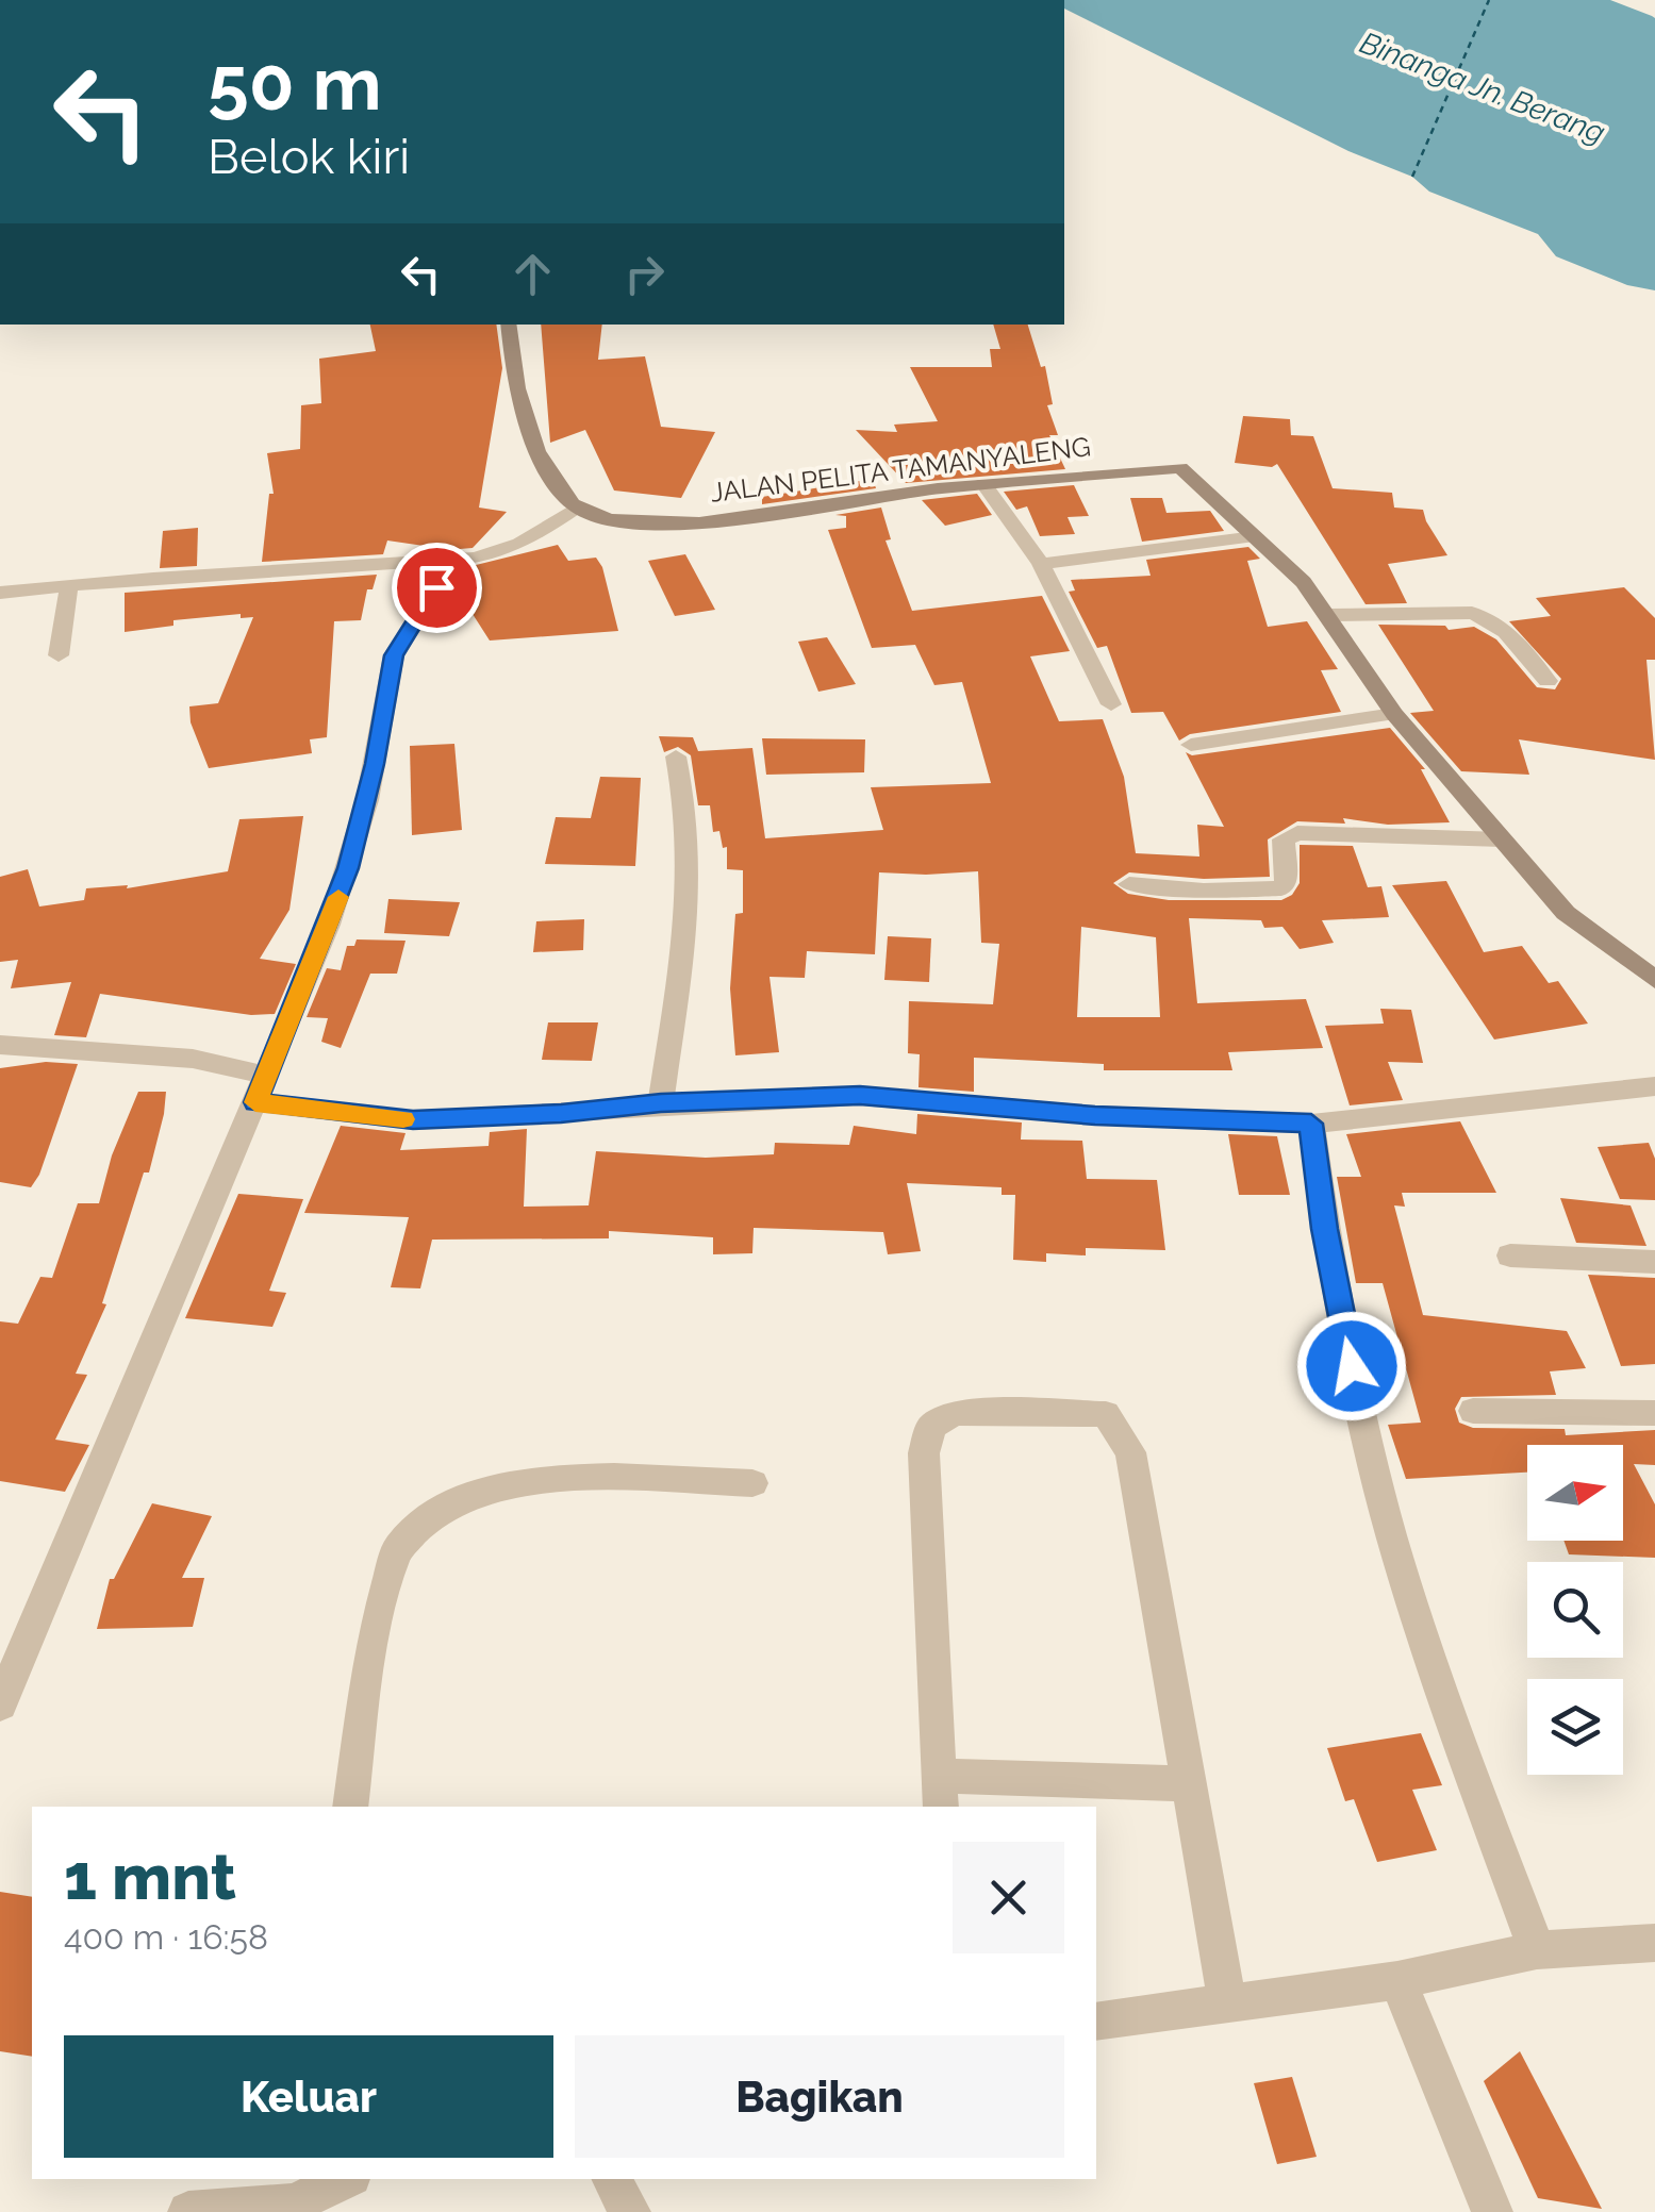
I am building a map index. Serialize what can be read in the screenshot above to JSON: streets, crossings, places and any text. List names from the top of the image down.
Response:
{
  "streets": {
    "street": ["JALAN PELITA TAMANYALENG"]
  },
  "water": ["Binanga Jn. Berang"],
  "north": "right",
  "page": {
    "turn": ["50 m", "Belok kiri"],
    "heading": ["1 mnt", "400 m · 16:58"],
    "buttons": ["Keluar", "Bagikan"]
  }
}
